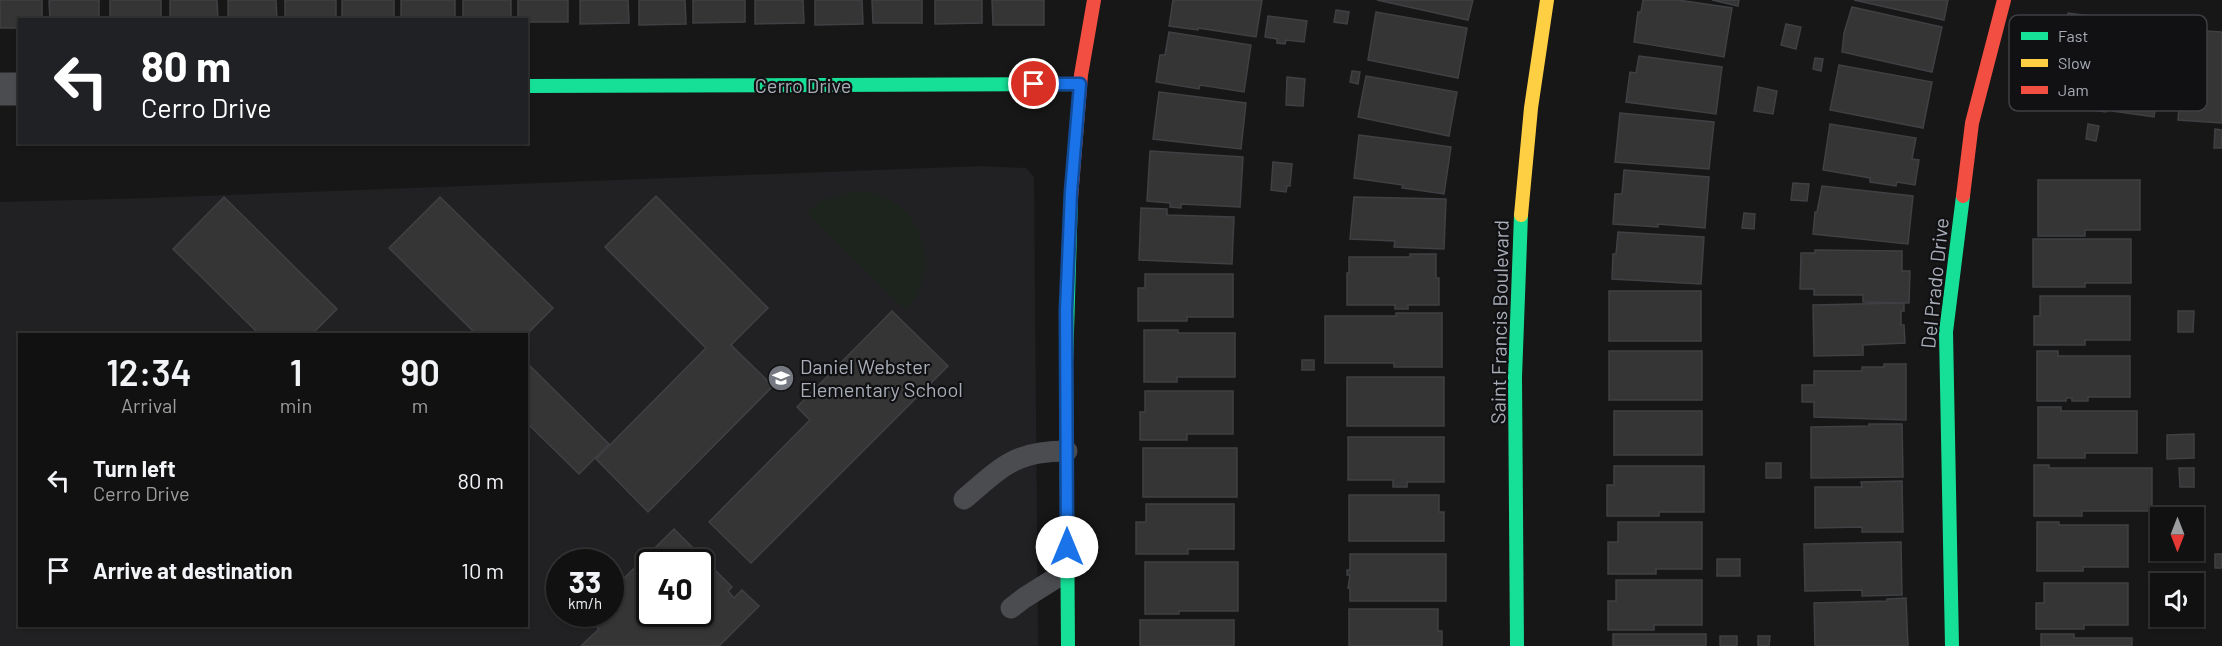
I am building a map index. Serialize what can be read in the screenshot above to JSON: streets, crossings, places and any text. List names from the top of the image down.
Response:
{
  "streets": {
    "street": ["Cerro Drive", "Del Prado Drive", "Saint Francis Boulevard"]
  },
  "places": {
    "school or university": ["Daniel Webster Elementary School"]
  },
  "legend": ["Fast", "Slow", "Jam"],
  "north": "bottom",
  "page": {
    "turn": ["80 m", "Cerro Drive"],
    "eta": [
      "12:34",
      "Arrival",
      "1",
      "min",
      "90",
      "m"
    ],
    "list": [
      {
        "name": "Turn left",
        "note": "Cerro Drive",
        "value": "80 m"
      },
      {
        "name": "Arrive at destination",
        "value": "10 m"
      }
    ],
    "speed": "33 km/h",
    "limit": "40"
  }
}
